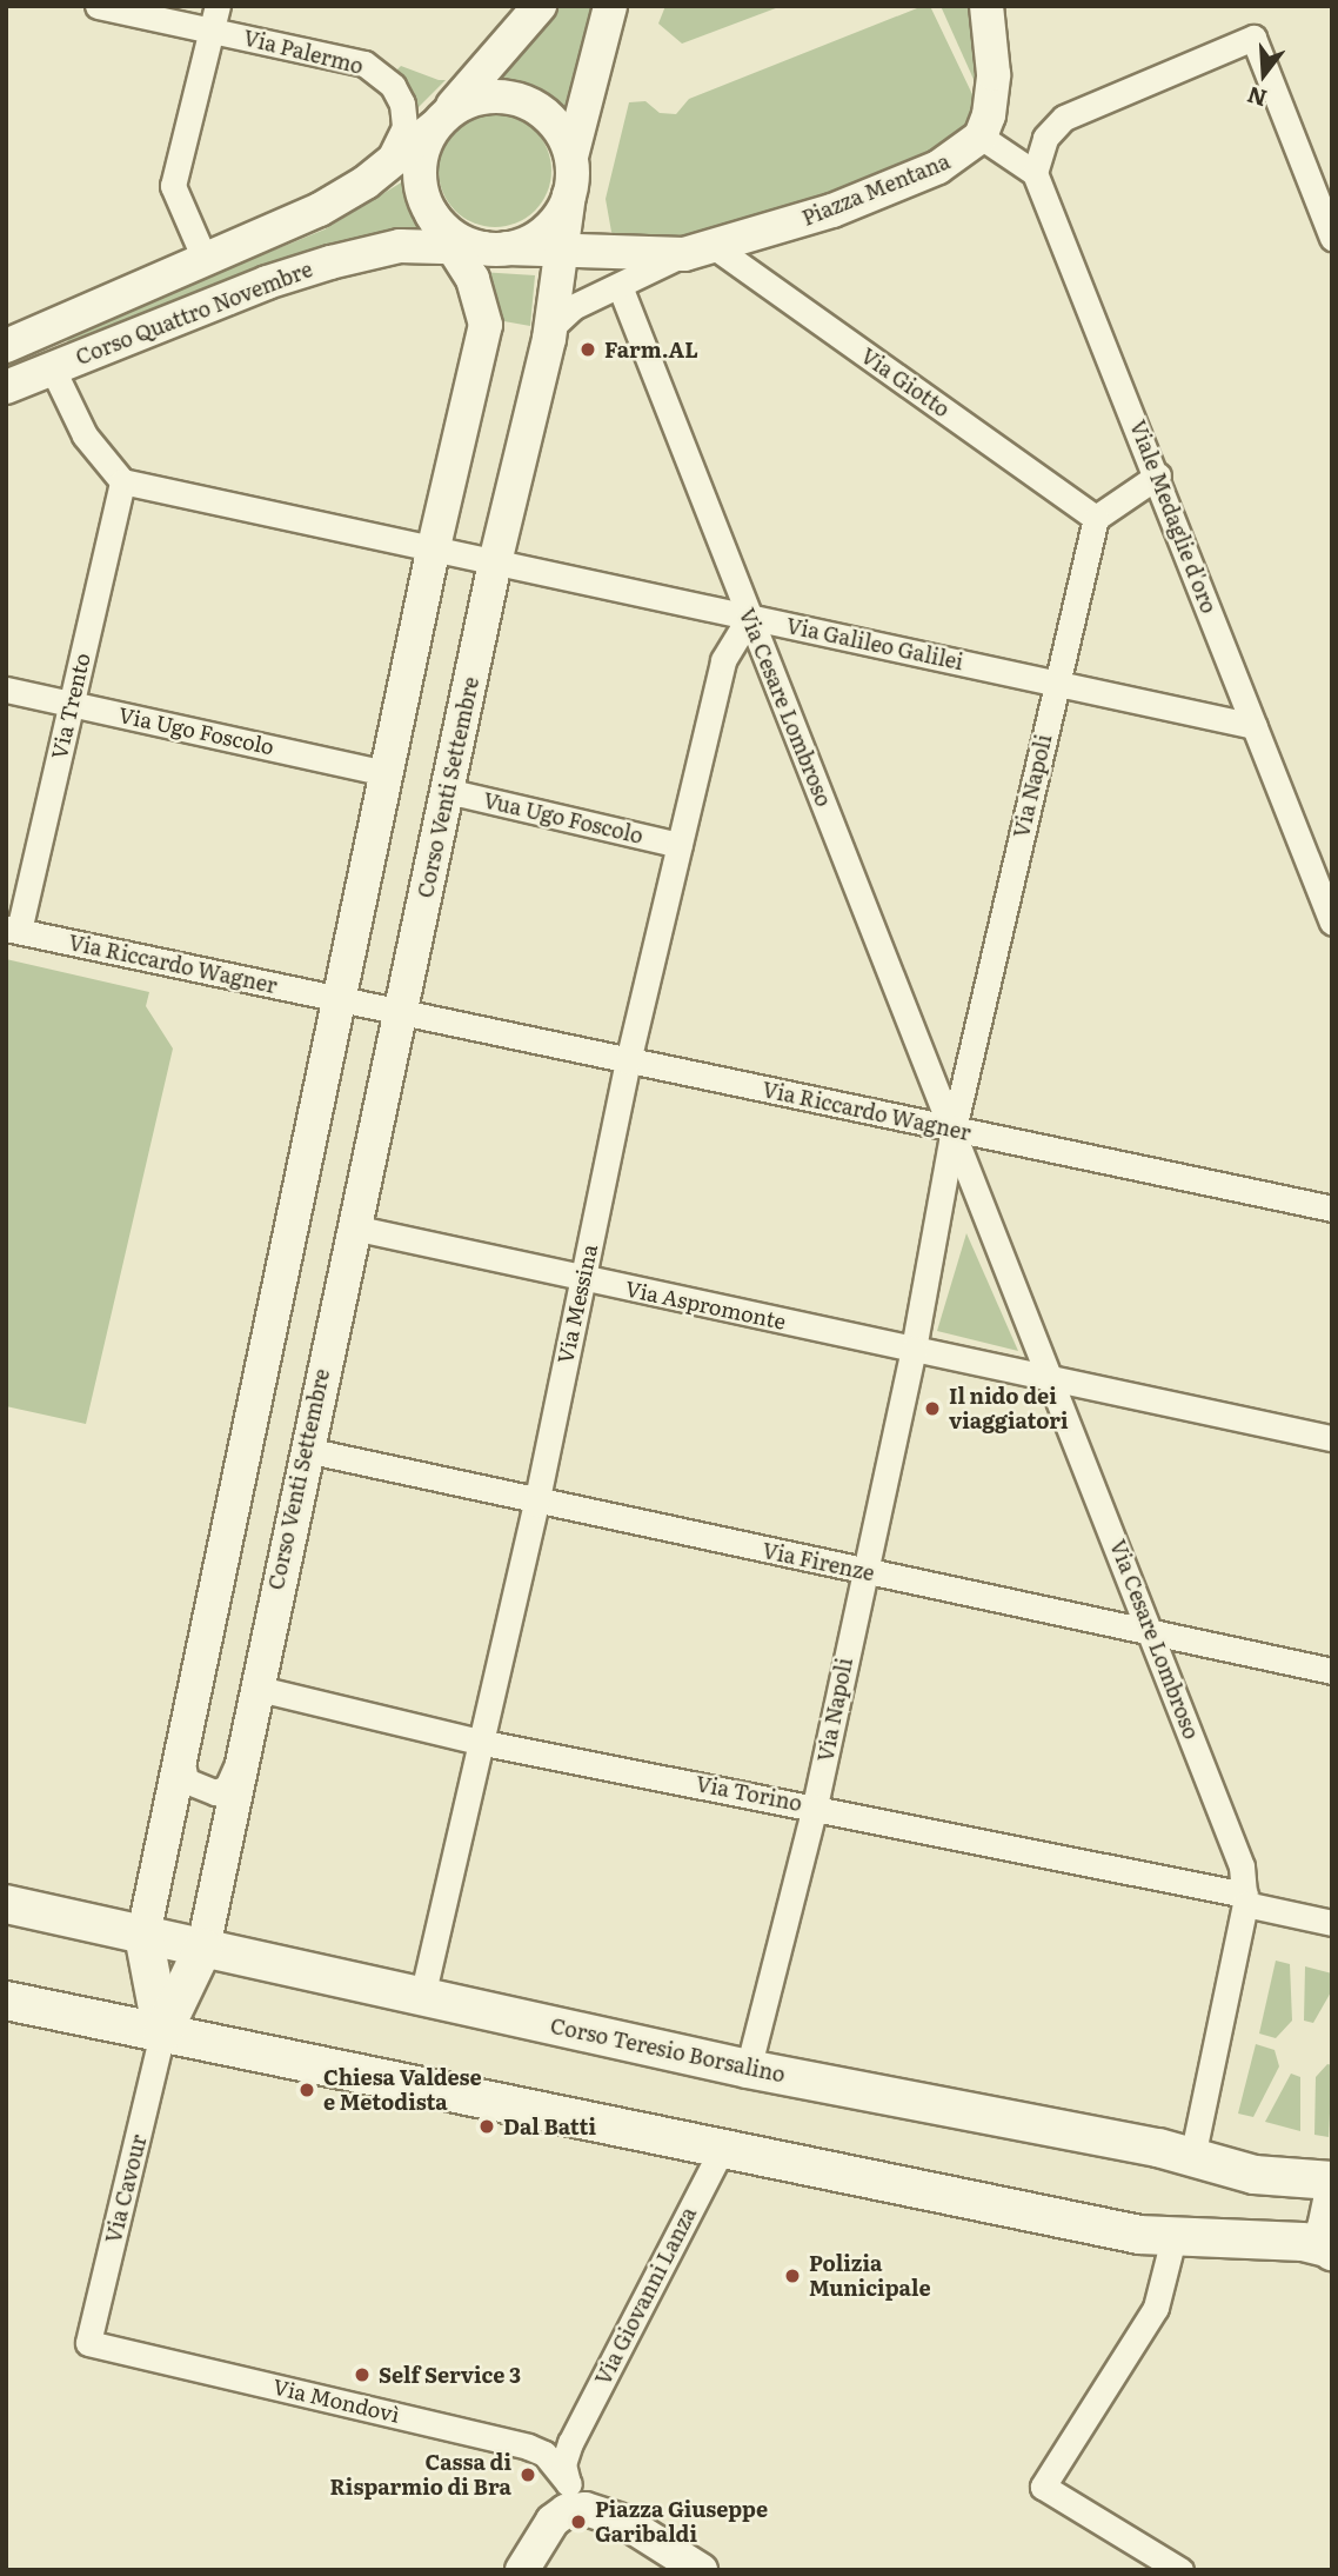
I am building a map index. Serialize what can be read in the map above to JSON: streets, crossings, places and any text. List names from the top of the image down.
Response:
{
  "streets": {
    "main road": ["Corso Teresio Borsalino"],
    "street": [
      "Via Palermo",
      "Piazza Mentana",
      "Corso Quattro Novembre",
      "Via Giotto",
      "Viale Medaglie d'oro",
      "Via Galileo Galilei",
      "Via Trento",
      "Via Cesare Lombroso",
      "Via Ugo Foscolo",
      "Via Napoli",
      "Corso Venti Settembre",
      "Vua Ugo Foscolo",
      "Via Riccardo Wagner",
      "Via Messina",
      "Via Aspromonte",
      "Via Firenze",
      "Via Torino",
      "Via Cavour",
      "Via Giovanni Lanza",
      "Via Mondovì"
    ]
  },
  "crossings": [
    ["Via Palermo", "Corso Quattro Novembre"],
    ["Piazza Mentana", "Corso Quattro Novembre"],
    ["Piazza Mentana", "Via Giotto"],
    ["Piazza Mentana", "Via Cesare Lombroso"],
    ["Piazza Mentana", "Corso Venti Settembre"],
    ["Corso Quattro Novembre", "Corso Venti Settembre"],
    ["Via Giotto", "Via Napoli"],
    ["Viale Medaglie d'oro", "Via Galileo Galilei"],
    ["Via Galileo Galilei", "Via Cesare Lombroso"],
    ["Via Galileo Galilei", "Via Napoli"],
    ["Via Galileo Galilei", "Corso Venti Settembre"],
    ["Via Galileo Galilei", "Via Messina"],
    ["Via Trento", "Via Ugo Foscolo"],
    ["Via Trento", "Via Riccardo Wagner"],
    ["Via Cesare Lombroso", "Via Napoli"],
    ["Via Cesare Lombroso", "Via Riccardo Wagner"],
    ["Via Cesare Lombroso", "Via Messina"],
    ["Via Cesare Lombroso", "Via Aspromonte"],
    ["Via Cesare Lombroso", "Via Firenze"],
    ["Via Cesare Lombroso", "Via Torino"],
    ["Via Napoli", "Via Riccardo Wagner"],
    ["Via Napoli", "Via Aspromonte"],
    ["Via Napoli", "Via Firenze"],
    ["Via Napoli", "Via Torino"],
    ["Via Napoli", "Corso Teresio Borsalino"],
    ["Corso Venti Settembre", "Vua Ugo Foscolo"],
    ["Corso Venti Settembre", "Via Riccardo Wagner"],
    ["Corso Venti Settembre", "Via Aspromonte"],
    ["Corso Venti Settembre", "Via Firenze"],
    ["Corso Venti Settembre", "Via Torino"],
    ["Corso Venti Settembre", "Corso Teresio Borsalino"],
    ["Vua Ugo Foscolo", "Via Messina"],
    ["Via Riccardo Wagner", "Via Messina"],
    ["Via Messina", "Via Aspromonte"],
    ["Via Messina", "Via Firenze"],
    ["Via Messina", "Via Torino"],
    ["Via Messina", "Corso Teresio Borsalino"],
    ["Via Cavour", "Via Mondovì"],
    ["Via Giovanni Lanza", "Via Mondovì"]
  ],
  "places": [
    "Farm.AL",
    "Il nido dei viaggiatori",
    "Chiesa Valdese e Metodista",
    "Dal Batti",
    "Polizia Municipale",
    "Self Service 3",
    "Cassa di Risparmio di Bra",
    "Piazza Giuseppe Garibaldi"
  ],
  "north": "bottom"
}
